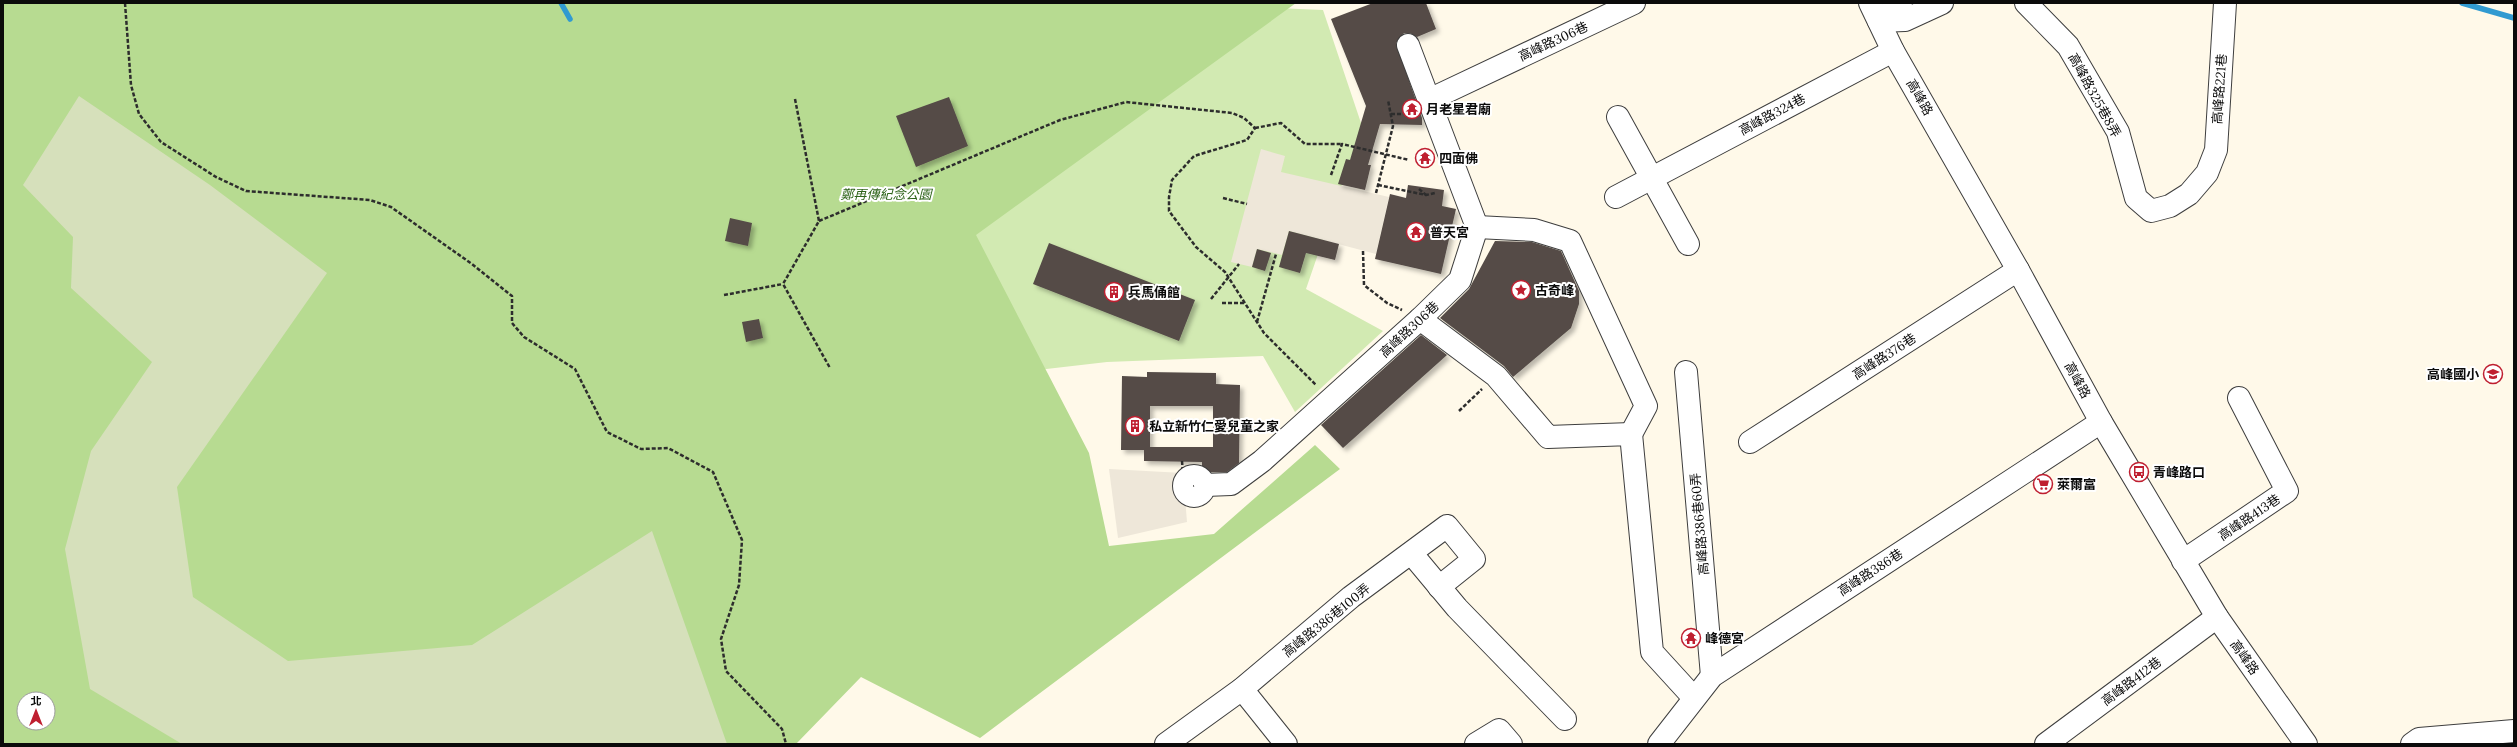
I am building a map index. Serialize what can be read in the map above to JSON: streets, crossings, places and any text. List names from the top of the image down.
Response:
{
  "streets": {
    "street": [
      "高峰路306巷",
      "高峰路221巷",
      "高峰路325巷8弄",
      "高峰路",
      "高峰路324巷",
      "高峰路376巷",
      "高峰路413巷",
      "高峰路386巷60弄",
      "高峰路386巷",
      "高峰路386巷100弄",
      "高峰路412巷"
    ]
  },
  "crossings": [
    ["高峰路221巷", "高峰路325巷8弄"],
    ["高峰路", "高峰路324巷"],
    ["高峰路", "高峰路376巷"],
    ["高峰路", "高峰路413巷"],
    ["高峰路", "高峰路386巷"],
    ["高峰路", "高峰路412巷"],
    ["高峰路386巷60弄", "高峰路386巷"]
  ],
  "parks": ["鄭再傳紀念公園"],
  "places": {
    "temple": [
      "月老星君廟",
      "四面佛",
      "普天宮",
      "峰德宮"
    ],
    "place": ["古奇峰"],
    "building": ["兵馬俑館", "私立新竹仁愛兒童之家"],
    "school or university": ["高峰國小"],
    "bus stop": ["青峰路口"],
    "supermarket": ["萊爾富"]
  },
  "north": "top"
}
